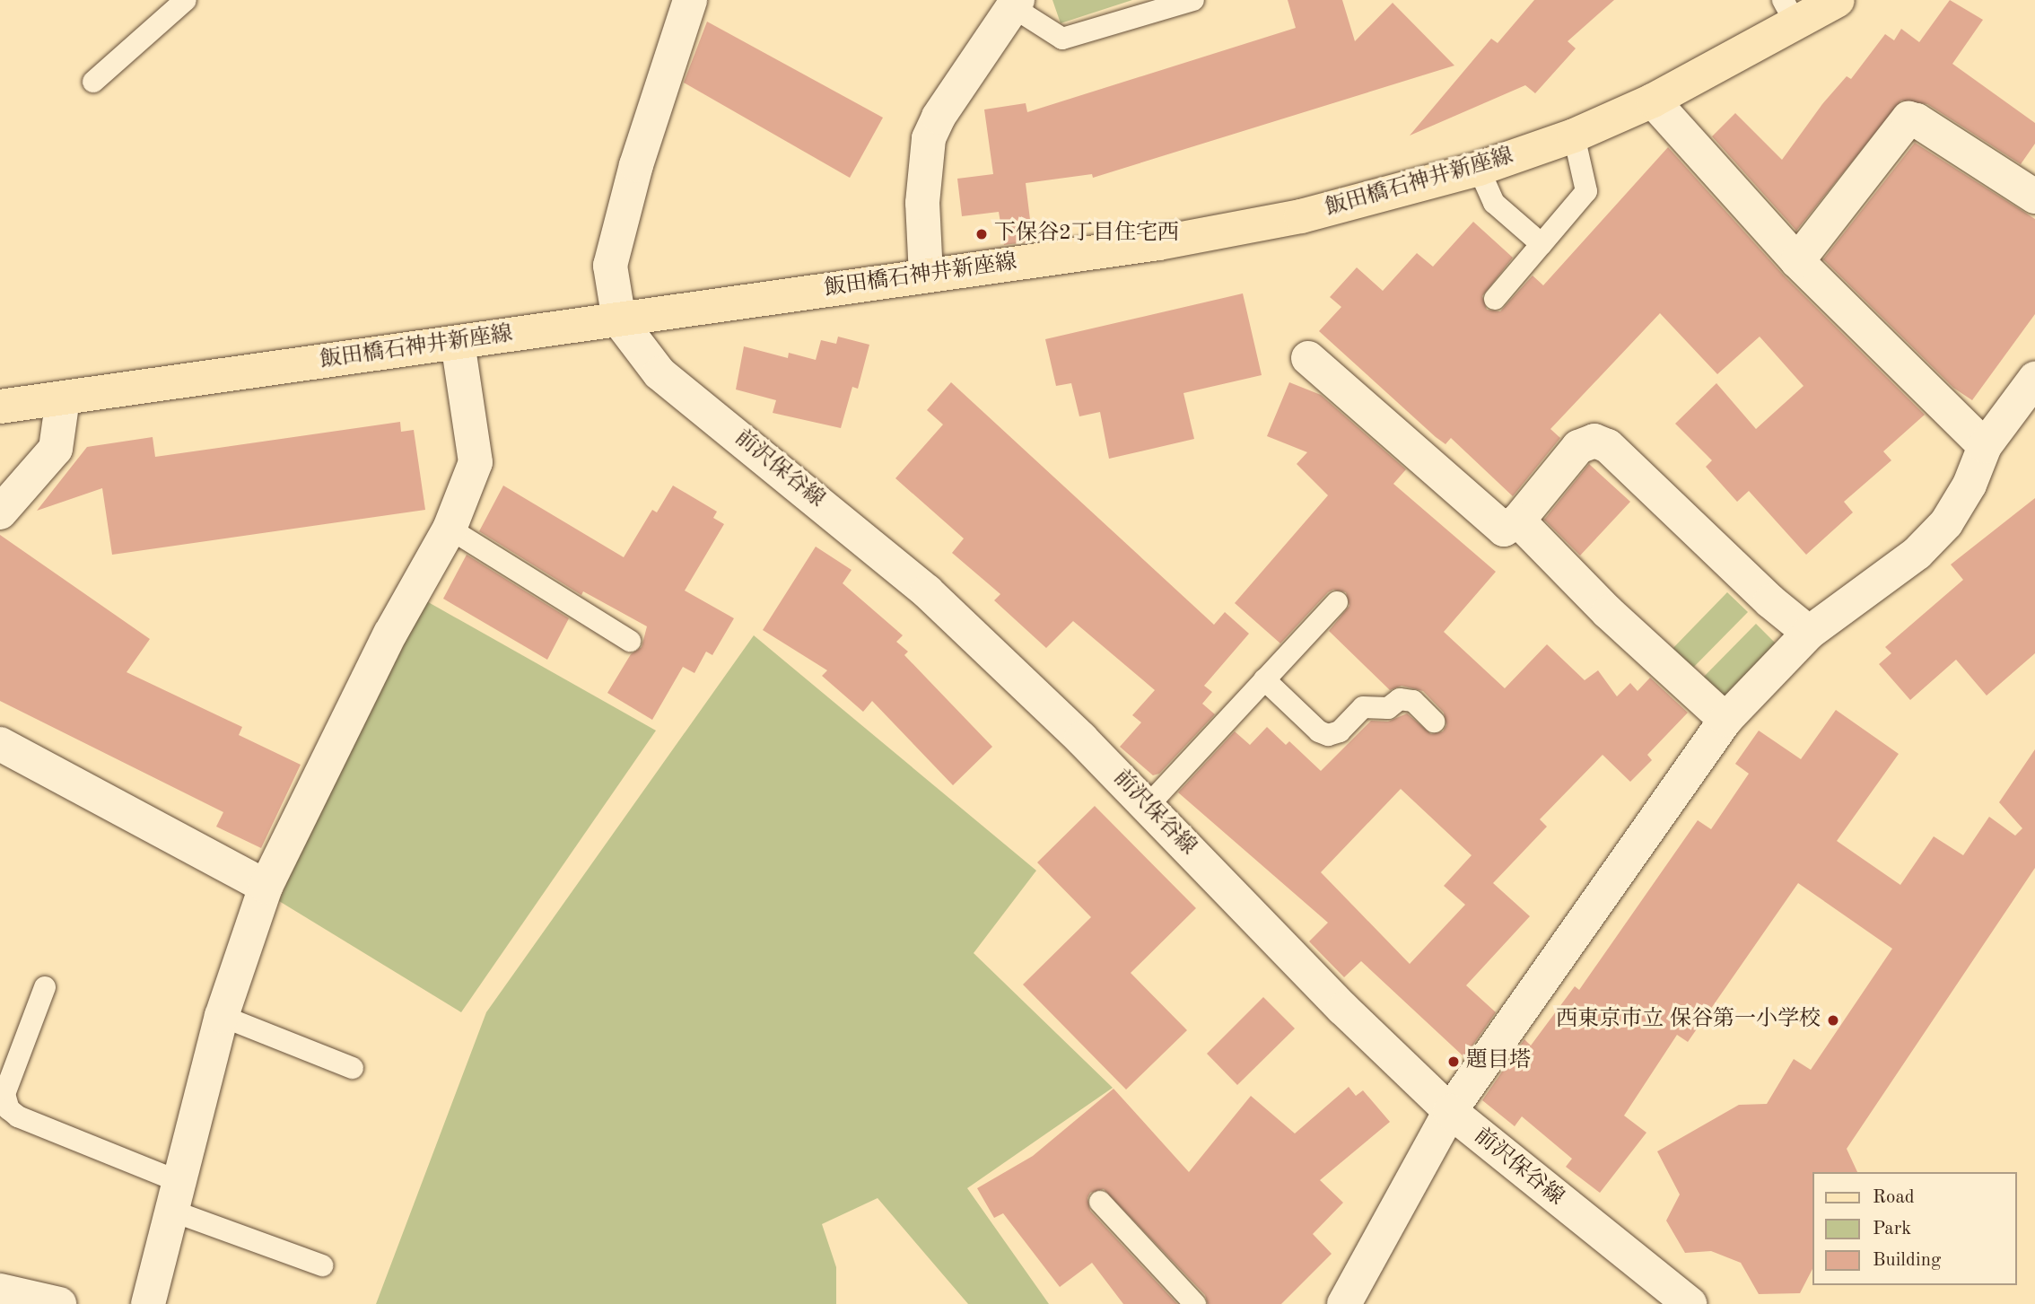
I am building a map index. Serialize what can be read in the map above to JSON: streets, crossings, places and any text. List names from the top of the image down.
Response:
{
  "streets": {
    "main road": ["飯田橋石神井新座線"],
    "street": ["前沢保谷線"]
  },
  "crossings": [
    ["飯田橋石神井新座線", "前沢保谷線"]
  ],
  "places": ["下保谷2丁目住宅西", "西東京市立 保谷第一小学校", "題目塔"],
  "legend": ["Road", "Park", "Building"]
}
